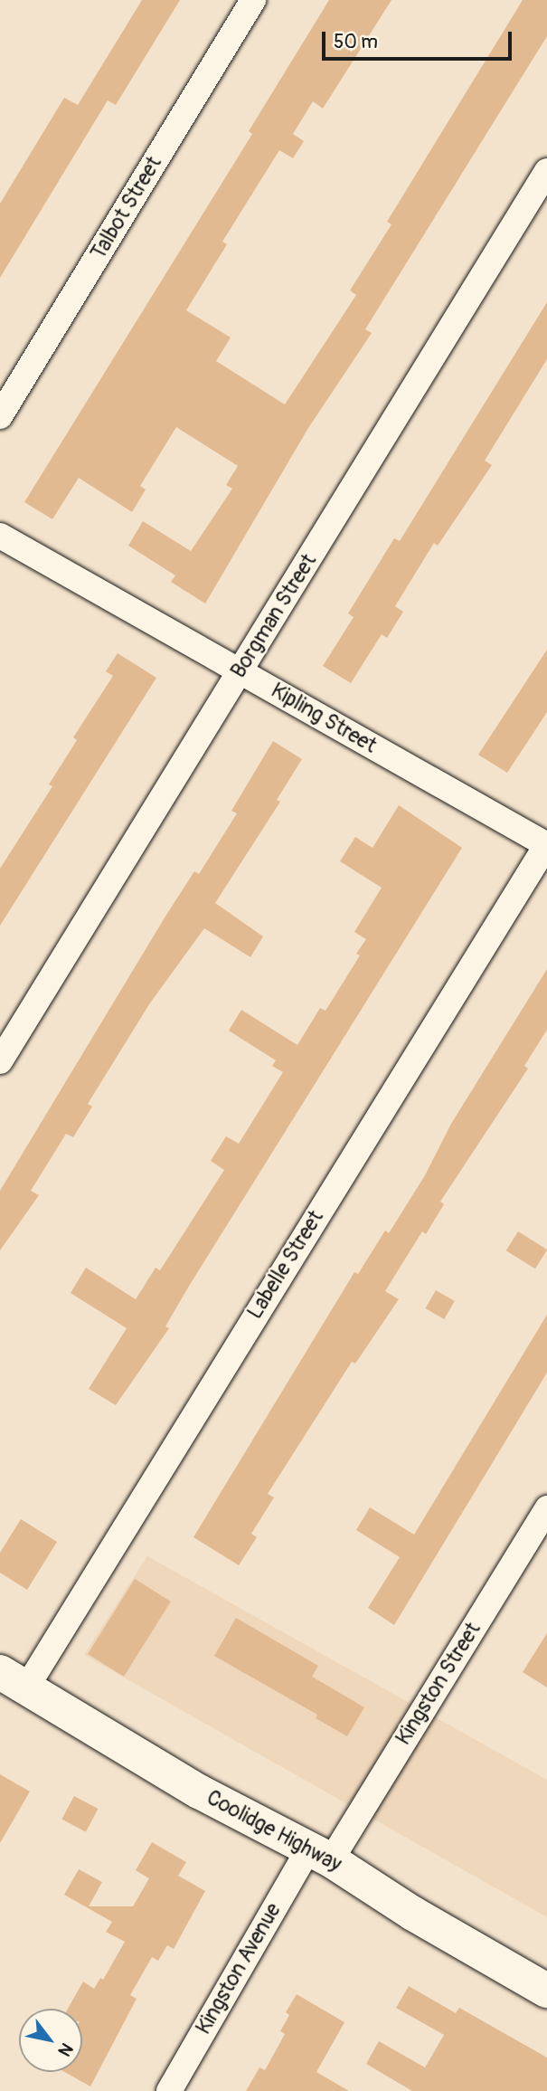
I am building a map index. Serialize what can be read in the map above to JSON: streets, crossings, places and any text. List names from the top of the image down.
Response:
{
  "streets": {
    "main road": ["Coolidge Highway"],
    "street": [
      "Talbot Street",
      "Borgman Street",
      "Kipling Street",
      "Labelle Street",
      "Kingston Street",
      "Kingston Avenue"
    ]
  },
  "crossings": [
    ["Borgman Street", "Kipling Street"],
    ["Kipling Street", "Labelle Street"],
    ["Labelle Street", "Coolidge Highway"],
    ["Kingston Street", "Coolidge Highway"],
    ["Kingston Street", "Kingston Avenue"],
    ["Coolidge Highway", "Kingston Avenue"]
  ],
  "scale_bar": "50 m",
  "north": "bottom right"
}
